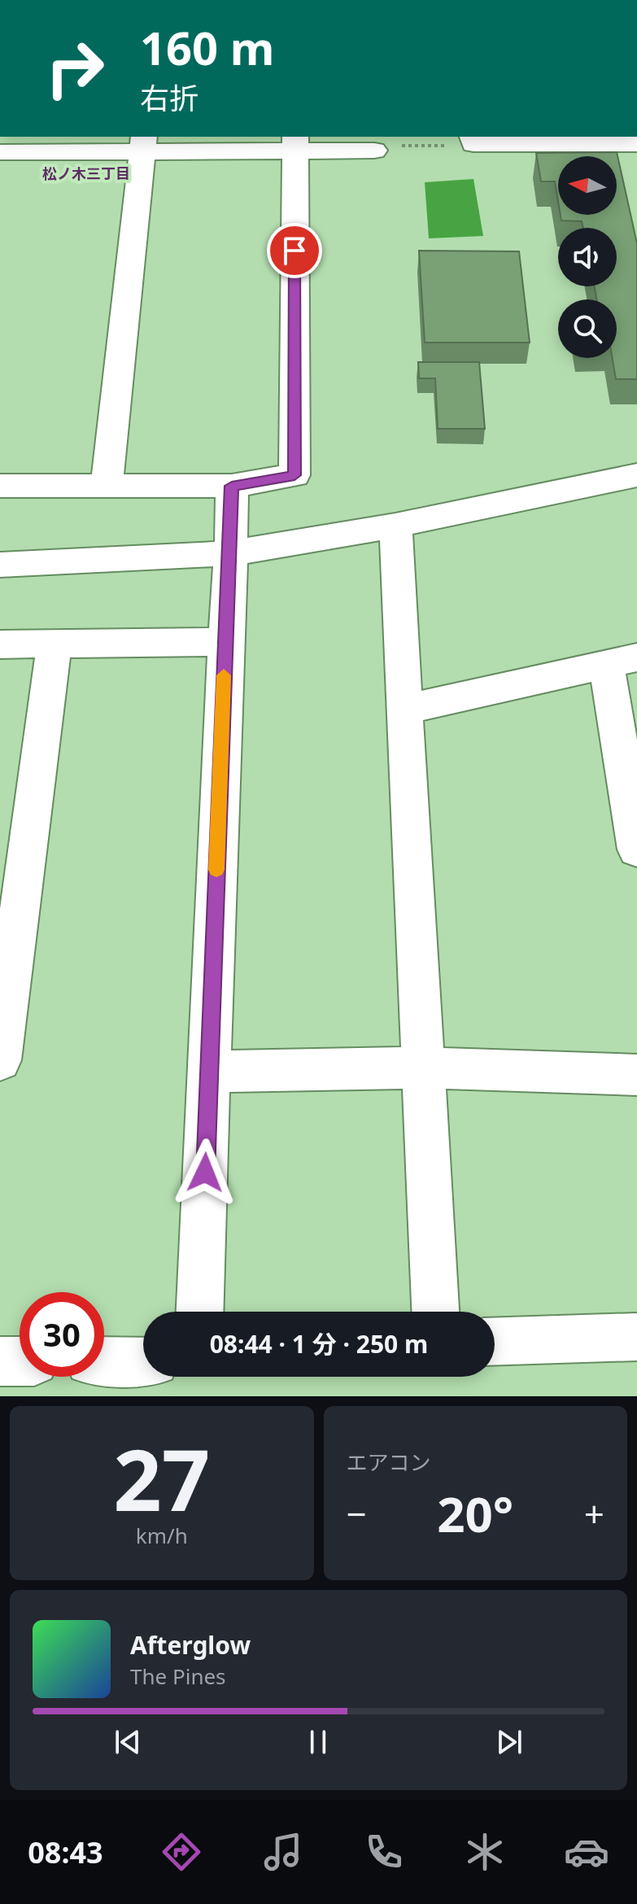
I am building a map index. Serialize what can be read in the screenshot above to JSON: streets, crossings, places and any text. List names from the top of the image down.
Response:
{
  "districts": ["松ノ木三丁目"],
  "north": "left",
  "page": {
    "turn": ["160 m", "右折"],
    "limit": "30",
    "trip": "08:44 · 1 分 · 250 m",
    "tile": [
      ["27", "km/h"],
      "エアコン"
    ],
    "heat": ["−", "20°", "+"],
    "song": ["Afterglow", "The Pines"],
    "tabs": "08:43"
  }
}
